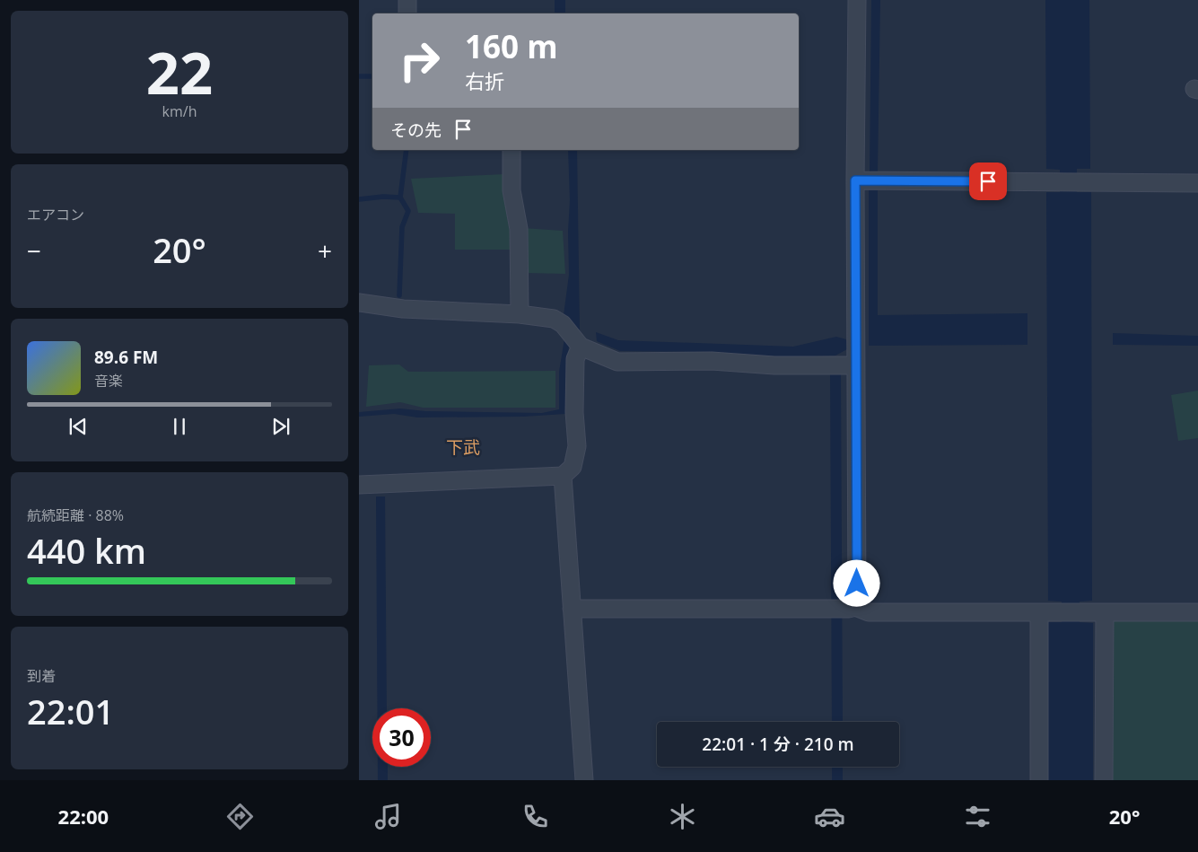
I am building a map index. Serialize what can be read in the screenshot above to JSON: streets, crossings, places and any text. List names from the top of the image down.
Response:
{
  "districts": ["下武"],
  "page": {
    "tile": [
      ["22", "km/h"],
      "エアコン",
      ["航続距離 · 88%", "440 km"],
      ["到着", "22:01"]
    ],
    "turn": ["160 m", "右折"],
    "then": "その先",
    "heat": ["−", "20°", "+"],
    "song": ["89.6 FM", "音楽"],
    "limit": "30",
    "trip": "22:01 · 1 分 · 210 m",
    "tabs": ["22:00", "20°"]
  }
}
